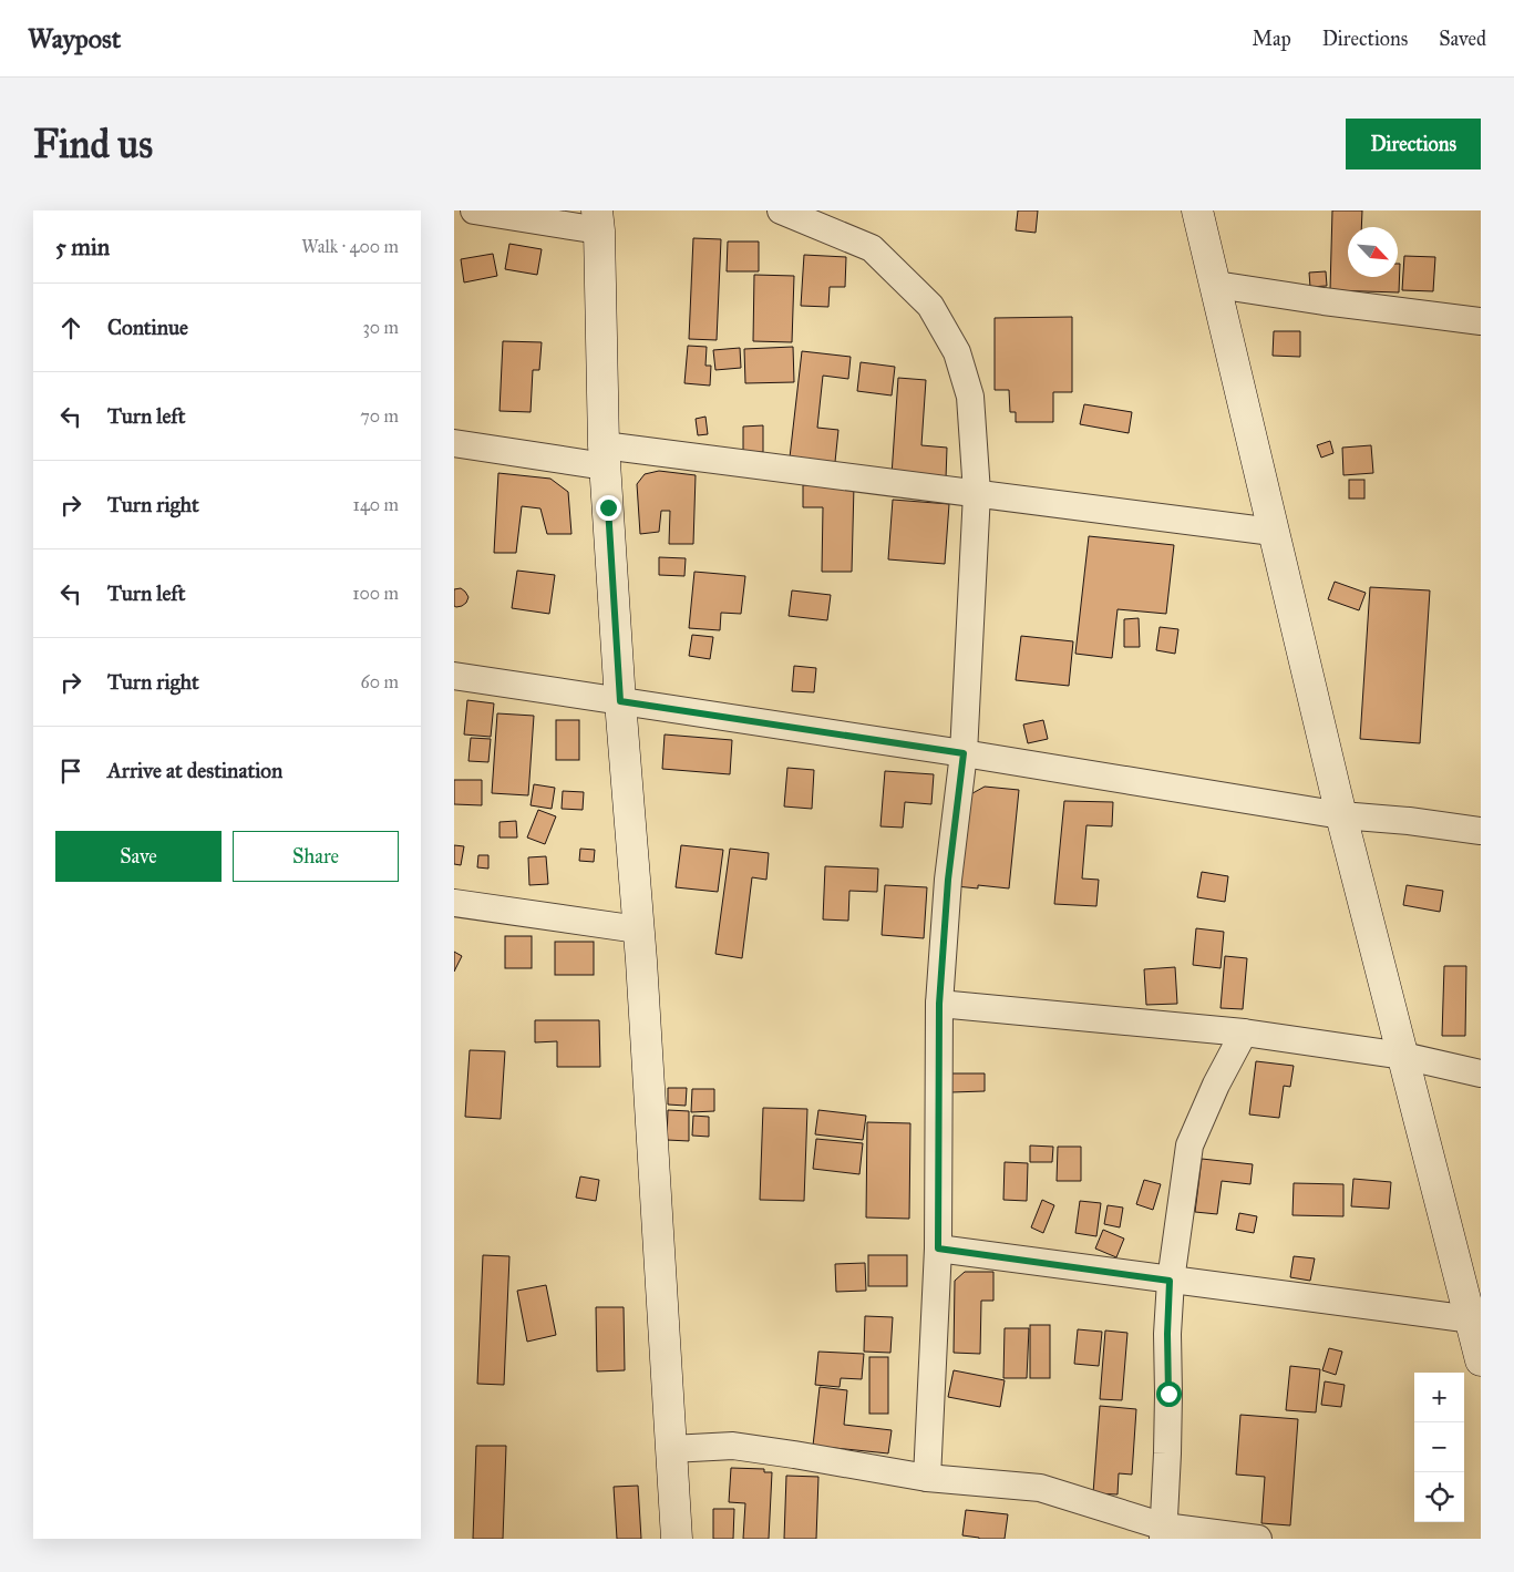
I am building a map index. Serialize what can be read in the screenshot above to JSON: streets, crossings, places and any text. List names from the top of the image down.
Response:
{
  "north": "bottom right",
  "page": {
    "header": "Waypost",
    "nav": ["Map", "Directions", "Saved"],
    "buttons": [
      "Directions",
      ["Save", "Share"]
    ],
    "title": "Find us",
    "heading": ["5 min", "Walk · 400 m"],
    "list": [
      ["Continue", "30 m"],
      ["Turn left", "70 m"],
      ["Turn right", "140 m"],
      ["Turn left", "100 m"],
      ["Turn right", "60 m"],
      "Arrive at destination"
    ],
    "map_buttons": ["+", "−"]
  }
}
